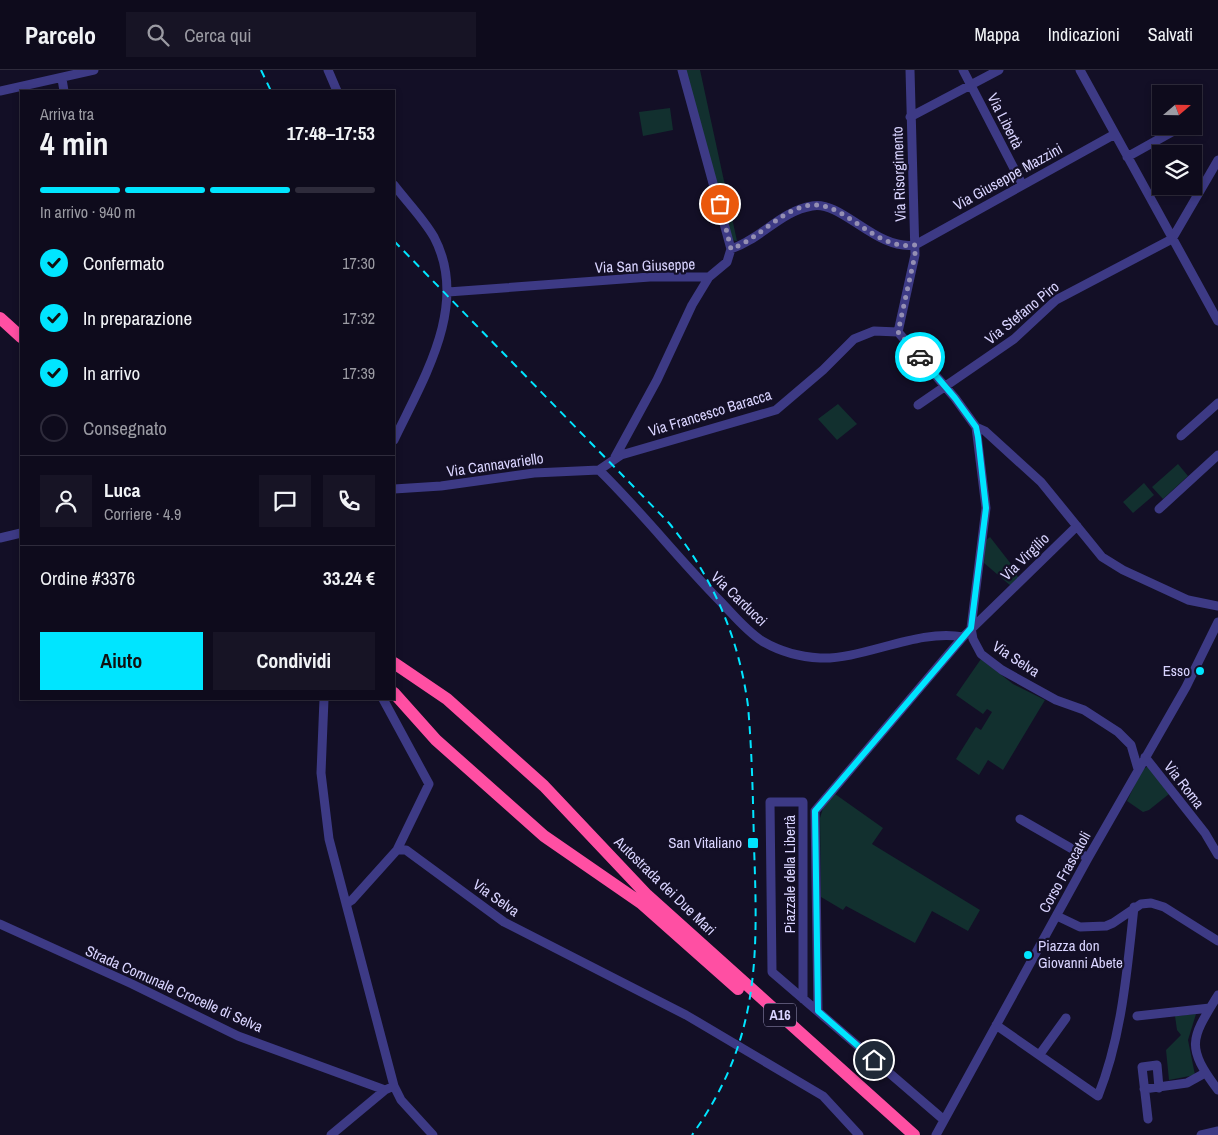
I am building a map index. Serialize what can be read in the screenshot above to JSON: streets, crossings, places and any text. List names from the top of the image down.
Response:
{
  "streets": {
    "highway": ["Autostrada dei Due Mari", "A16"],
    "street": [
      "Via Libertà",
      "Via Risorgimento",
      "Via Giuseppe Mazzini",
      "Via San Giuseppe",
      "Via Stefano Piro",
      "Via Francesco Baracca",
      "Via Cannavariello",
      "Via Virgilio",
      "Via Carducci",
      "Via Selva",
      "Via Roma",
      "Corso Frascatoli",
      "Piazzale della Libertà",
      "Strada Comunale Crocelle di Selva"
    ]
  },
  "crossings": [
    ["Via Libertà", "Via Giuseppe Mazzini"],
    ["Via Risorgimento", "Via Giuseppe Mazzini"],
    ["Via Risorgimento", "Via Francesco Baracca"],
    ["Via Francesco Baracca", "Via Cannavariello"],
    ["Via Francesco Baracca", "Via Carducci"],
    ["Via Cannavariello", "Via Carducci"],
    ["Via Virgilio", "Via Selva"],
    ["Via Selva", "Corso Frascatoli"],
    ["Via Roma", "Corso Frascatoli"]
  ],
  "places": {
    "other": ["Esso", "Piazza don Giovanni Abete"],
    "transit": ["San Vitaliano"]
  },
  "north": "right",
  "page": {
    "header": "Parcelo",
    "search": "Cerca qui",
    "nav": ["Mappa", "Indicazioni", "Salvati"],
    "heading": ["4 min", "Arriva tra", "17:48–17:53"],
    "panel": [
      "Luca",
      "Corriere · 4.9",
      "Ordine #3376",
      "33.24 €"
    ],
    "bar": "In arrivo · 940 m",
    "list": [
      ["Confermato", "17:30"],
      ["In preparazione", "17:32"],
      ["In arrivo", "17:39"],
      "Consegnato"
    ],
    "buttons": ["Aiuto", "Condividi"]
  }
}
